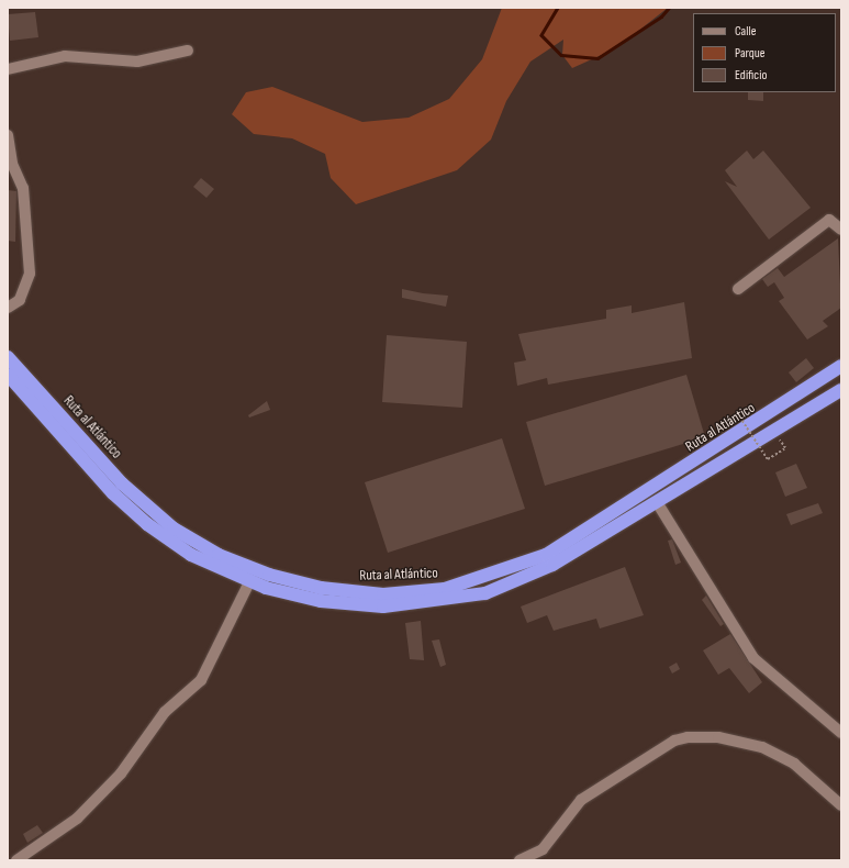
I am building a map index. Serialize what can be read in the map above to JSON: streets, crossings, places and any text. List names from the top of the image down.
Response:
{
  "streets": {
    "highway": ["Ruta al Atlántico"]
  },
  "legend": ["Calle", "Parque", "Edificio"]
}
